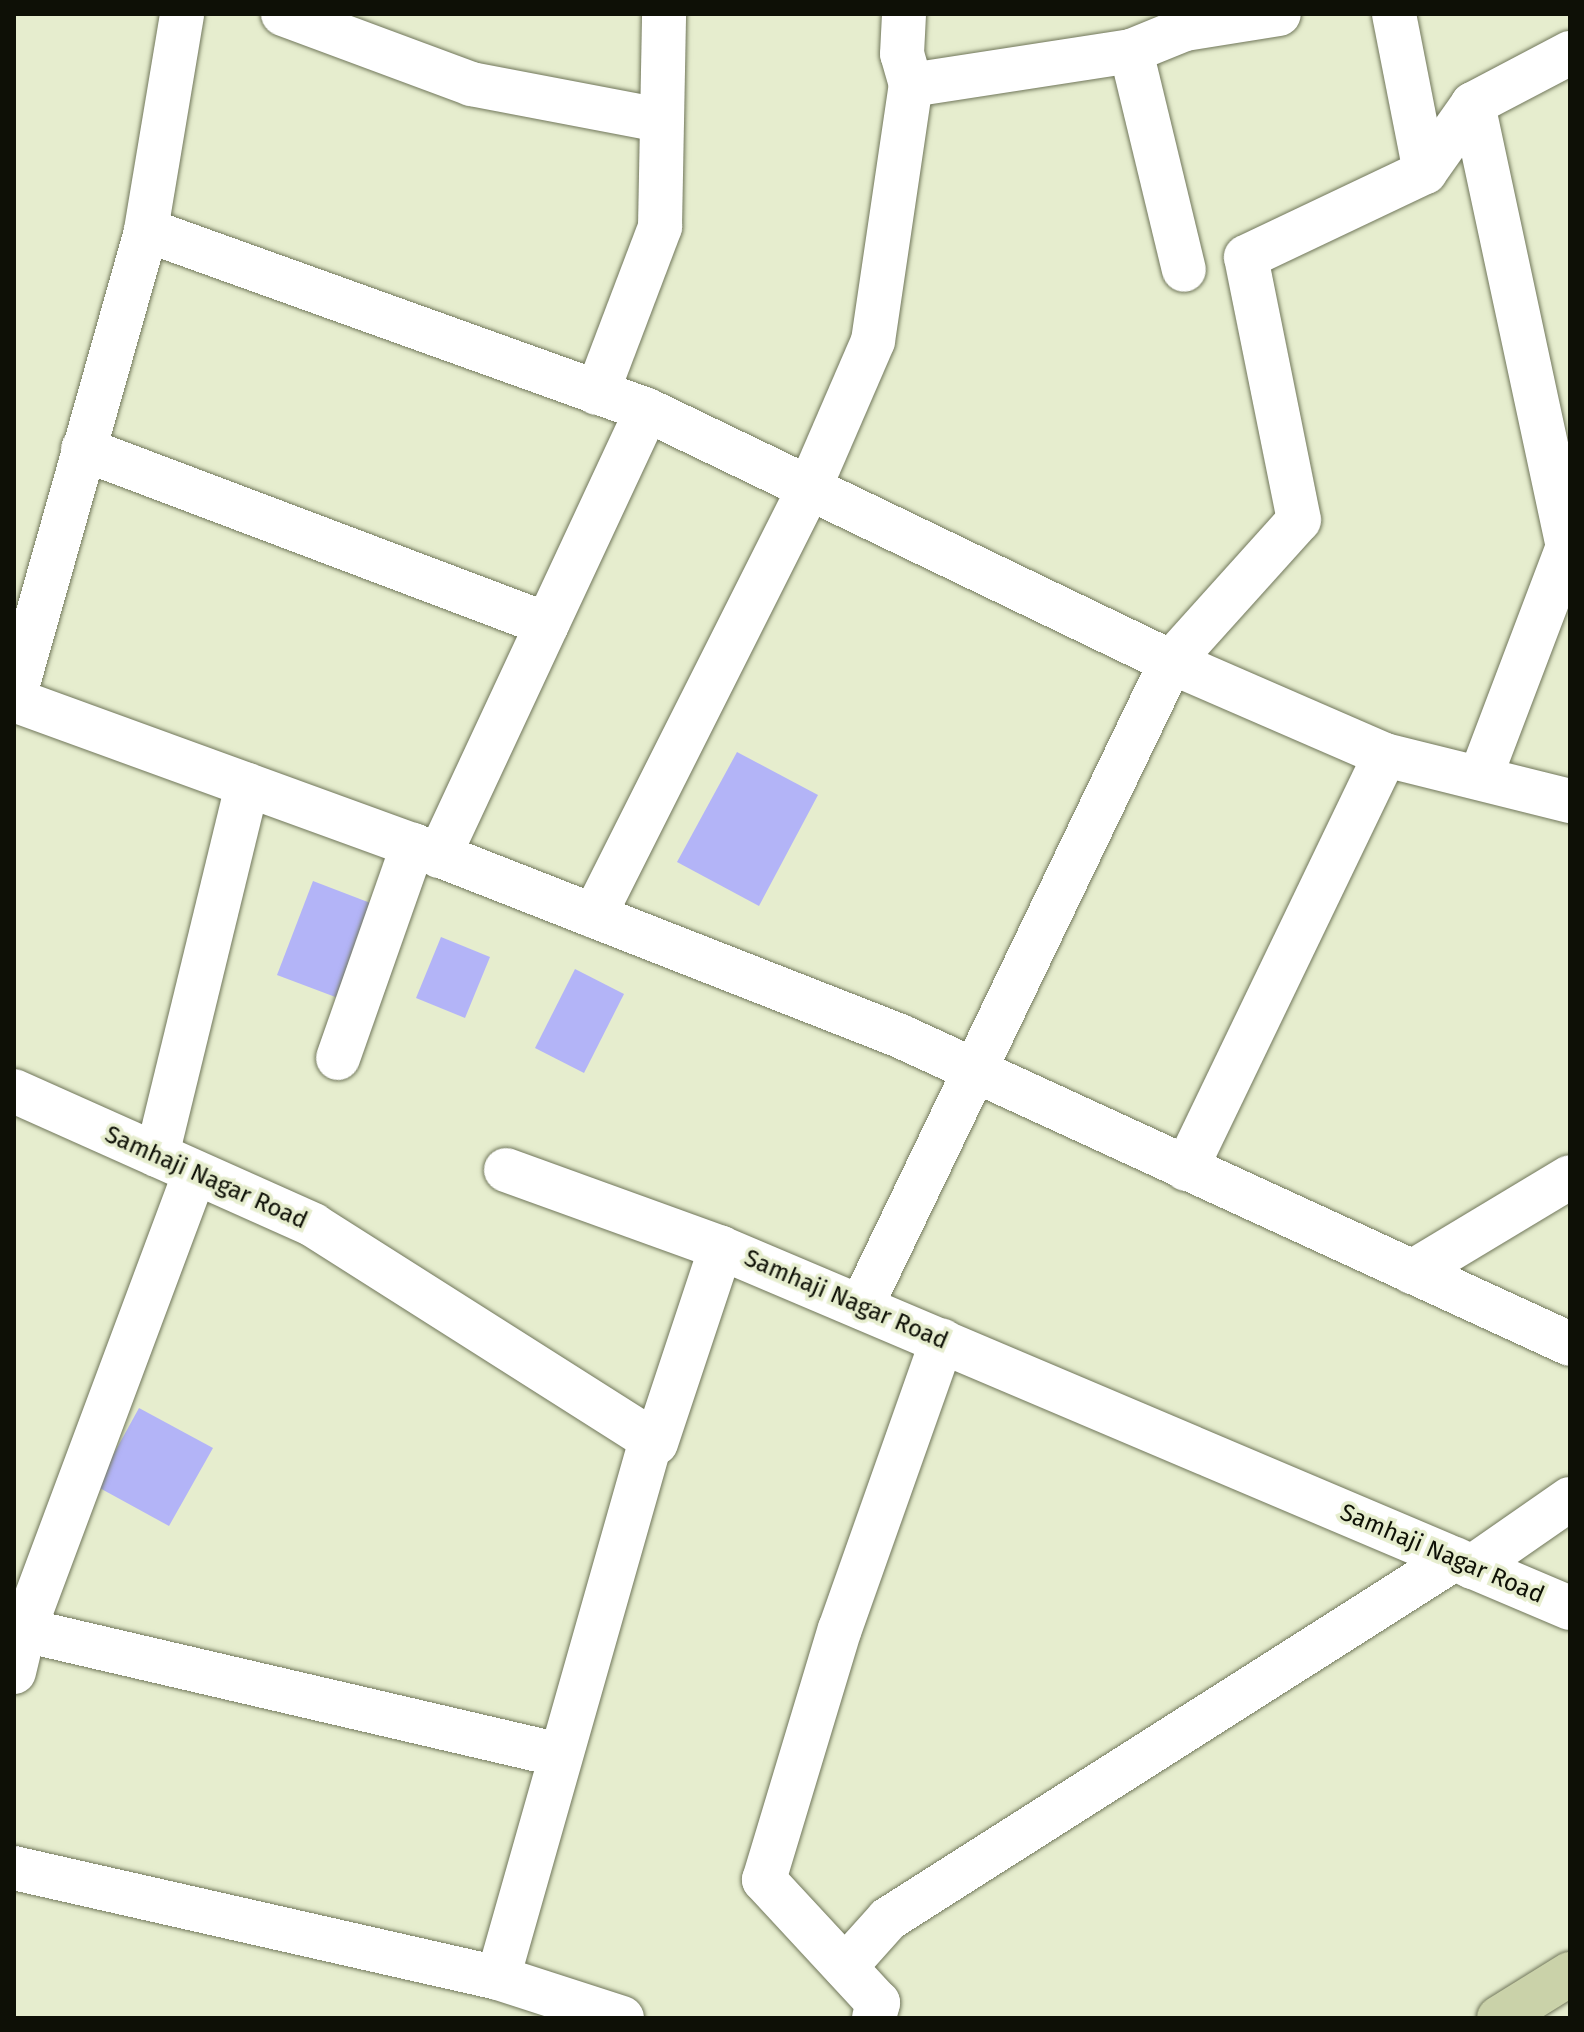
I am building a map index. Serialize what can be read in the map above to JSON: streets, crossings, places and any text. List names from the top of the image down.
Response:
{
  "streets": {
    "street": ["Samhaji Nagar Road"]
  }
}
